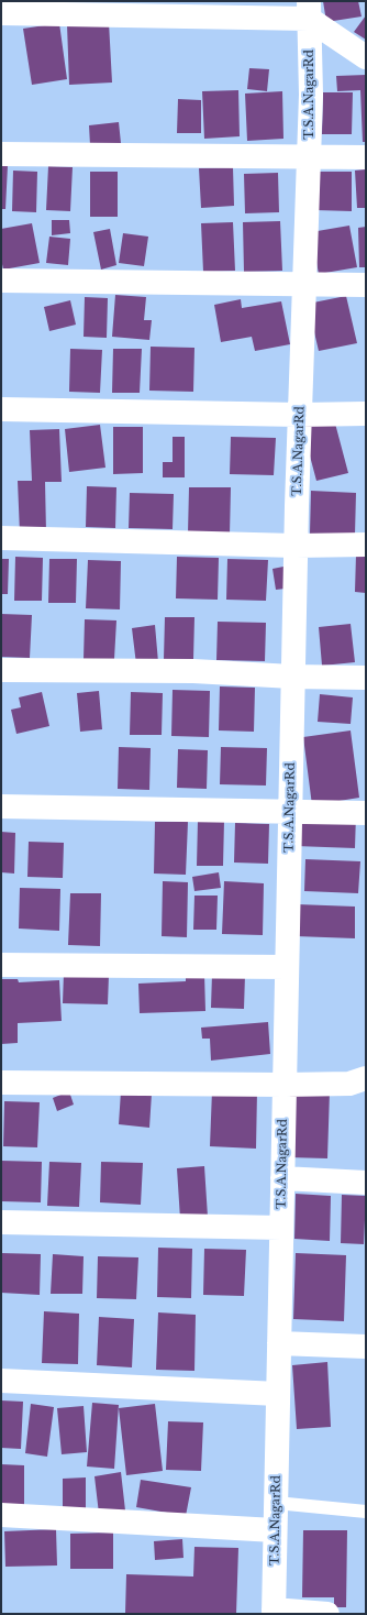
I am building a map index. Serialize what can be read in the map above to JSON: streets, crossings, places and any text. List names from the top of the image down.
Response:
{
  "streets": {
    "street": ["T.S.A.NagarRd"]
  }
}
